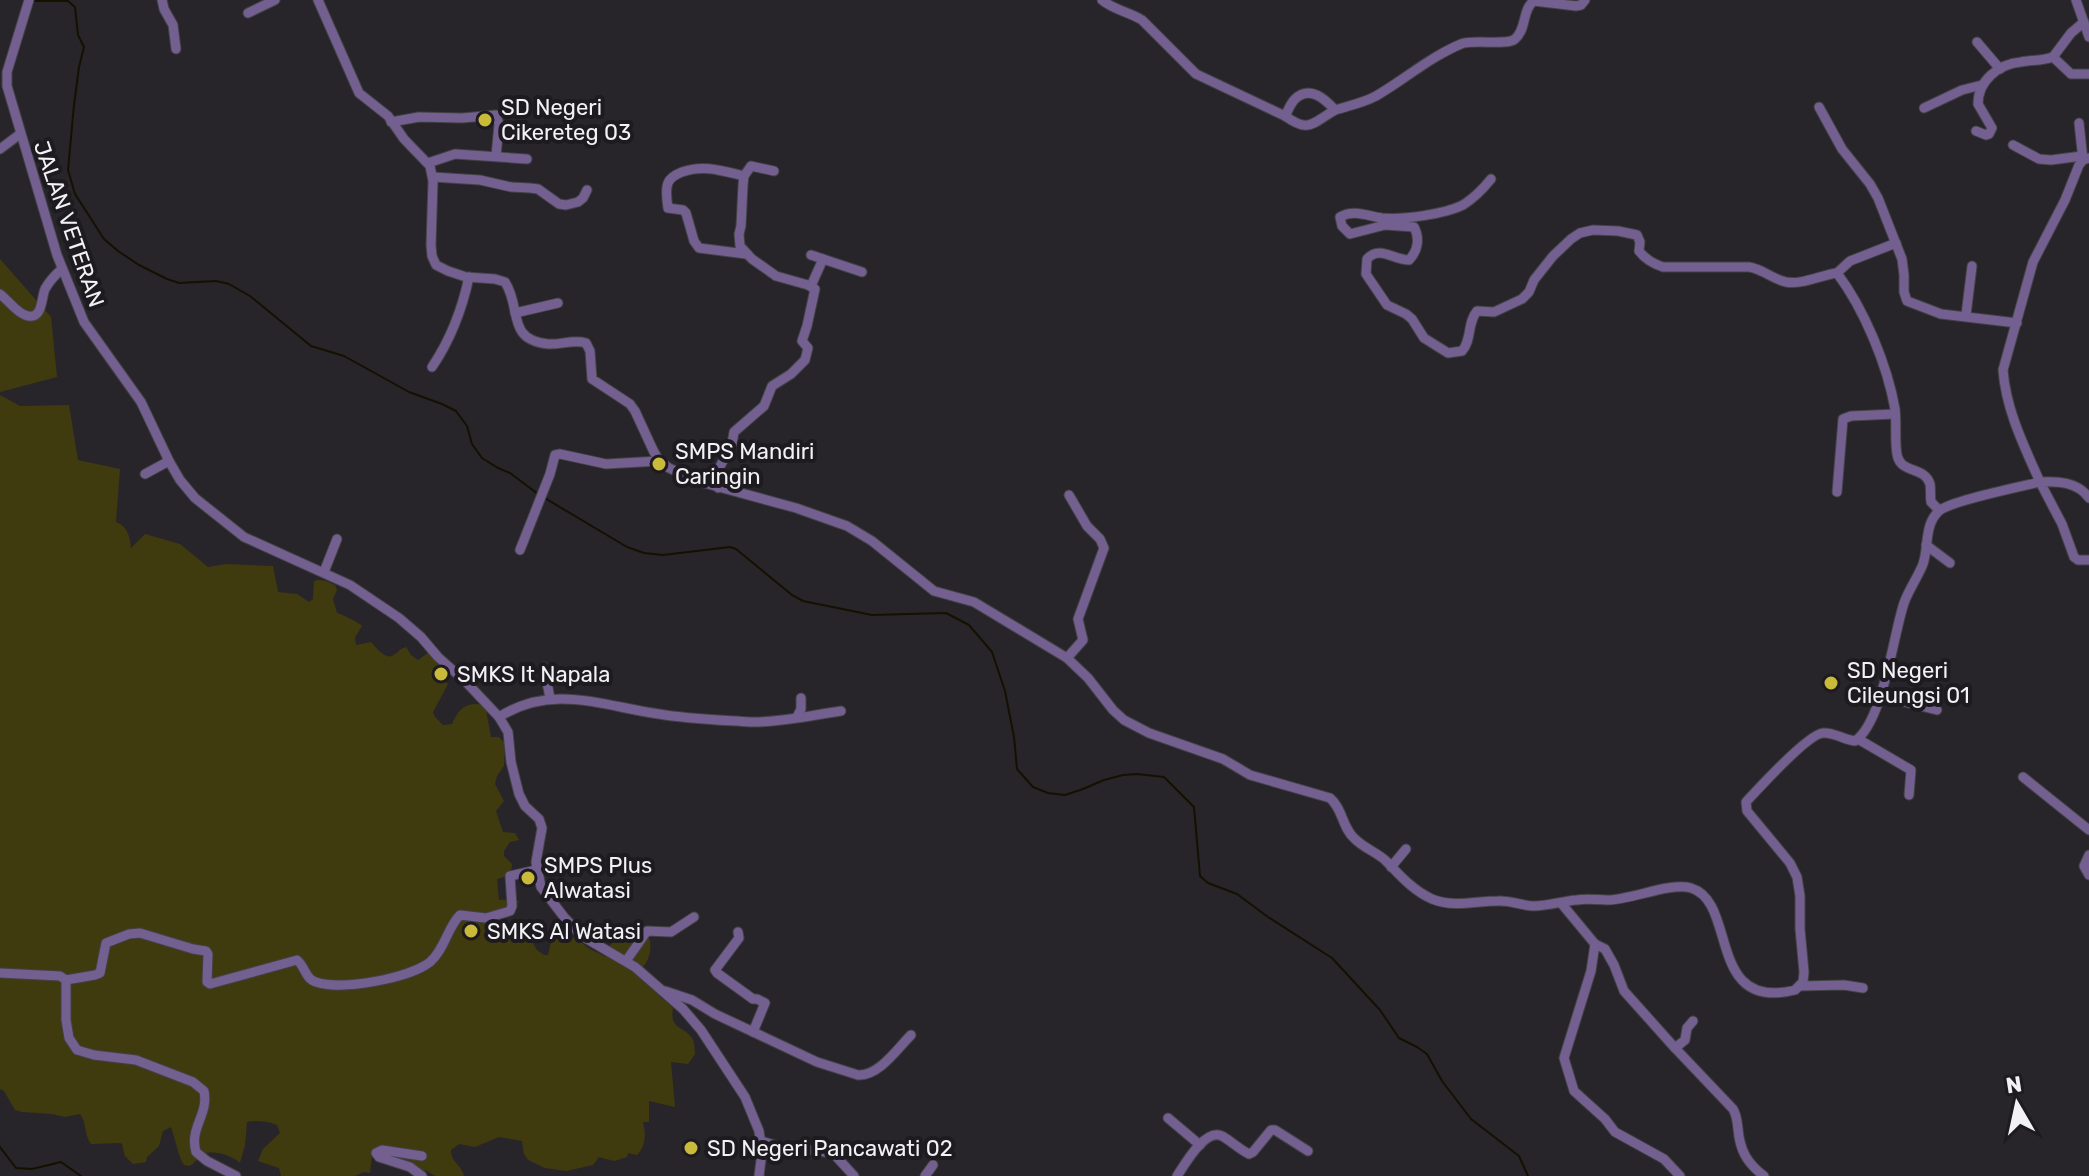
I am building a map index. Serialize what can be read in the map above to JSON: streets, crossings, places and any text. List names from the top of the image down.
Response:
{
  "streets": {
    "street": ["JALAN VETERAN"]
  },
  "places": [
    "SD Negeri Cikereteg 03",
    "SMPS Mandiri Caringin",
    "SMKS It Napala",
    "SD Negeri Cileungsi 01",
    "SMPS Plus Alwatasi",
    "SMKS Al Watasi",
    "SD Negeri Pancawati 02"
  ],
  "north": "top"
}
